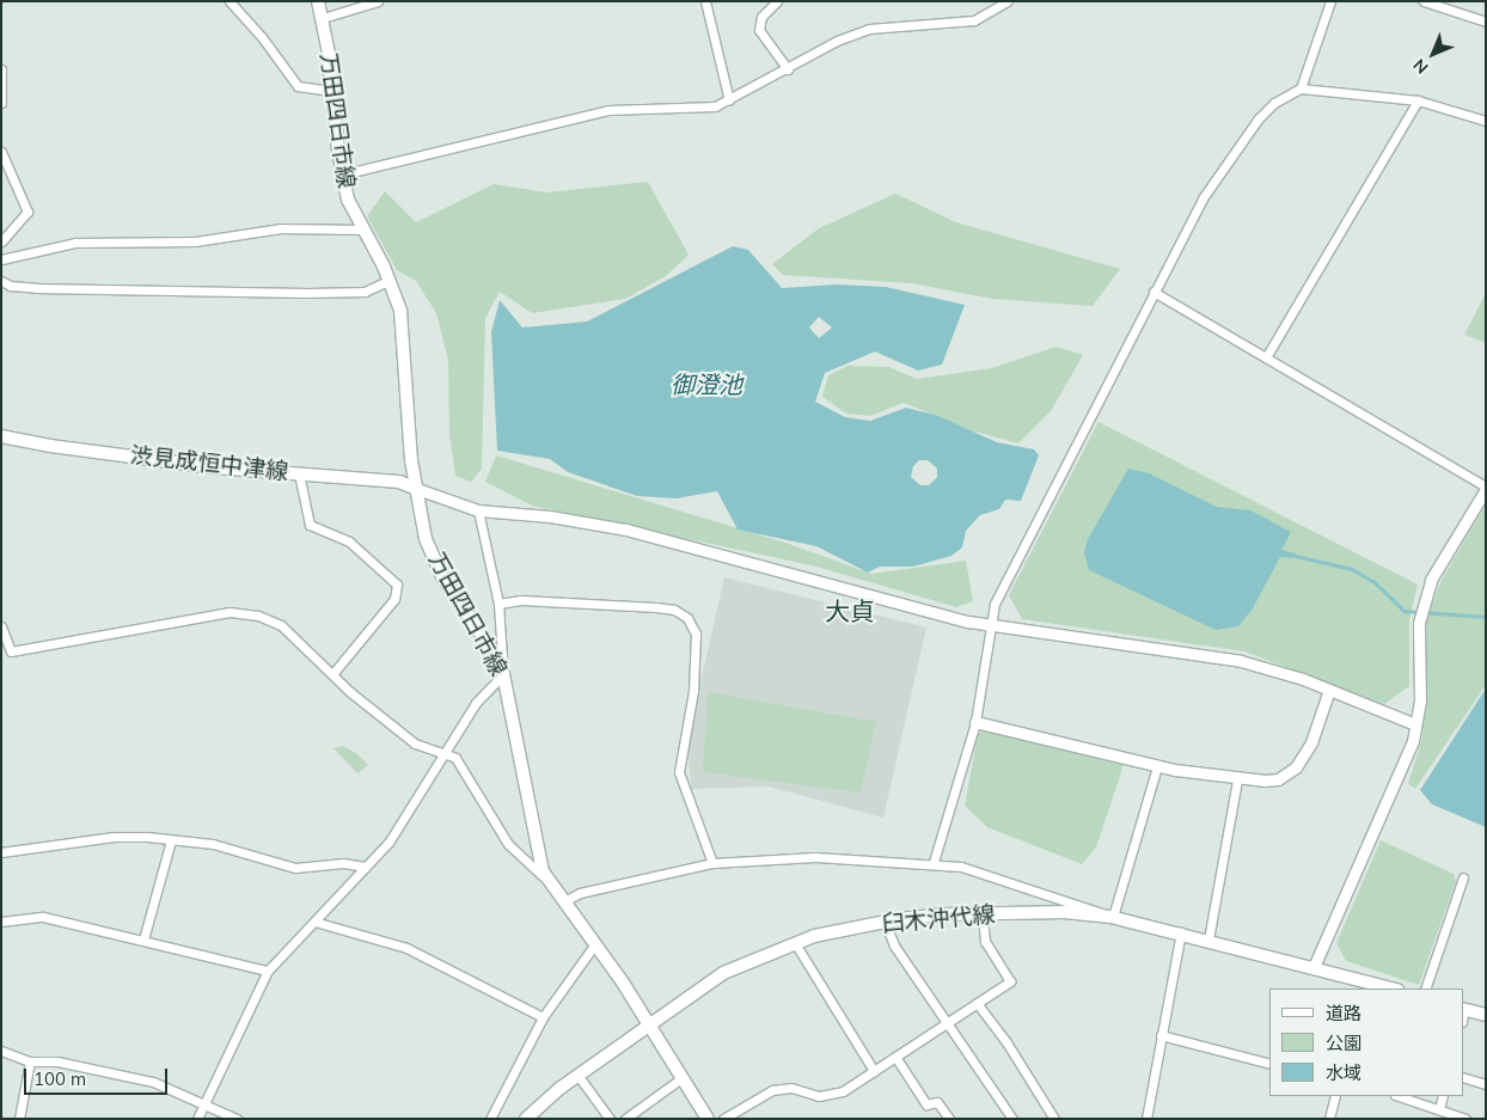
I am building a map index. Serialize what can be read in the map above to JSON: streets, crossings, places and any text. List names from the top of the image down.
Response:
{
  "streets": {
    "main road": ["万田四日市線", "渋見成恒中津線", "臼木沖代線"]
  },
  "crossings": [
    ["万田四日市線", "渋見成恒中津線"],
    ["万田四日市線", "臼木沖代線"]
  ],
  "districts": ["大貞"],
  "water": ["御澄池"],
  "legend": ["道路", "公園", "水域"],
  "scale_bar": "100 m",
  "north": "bottom left"
}
